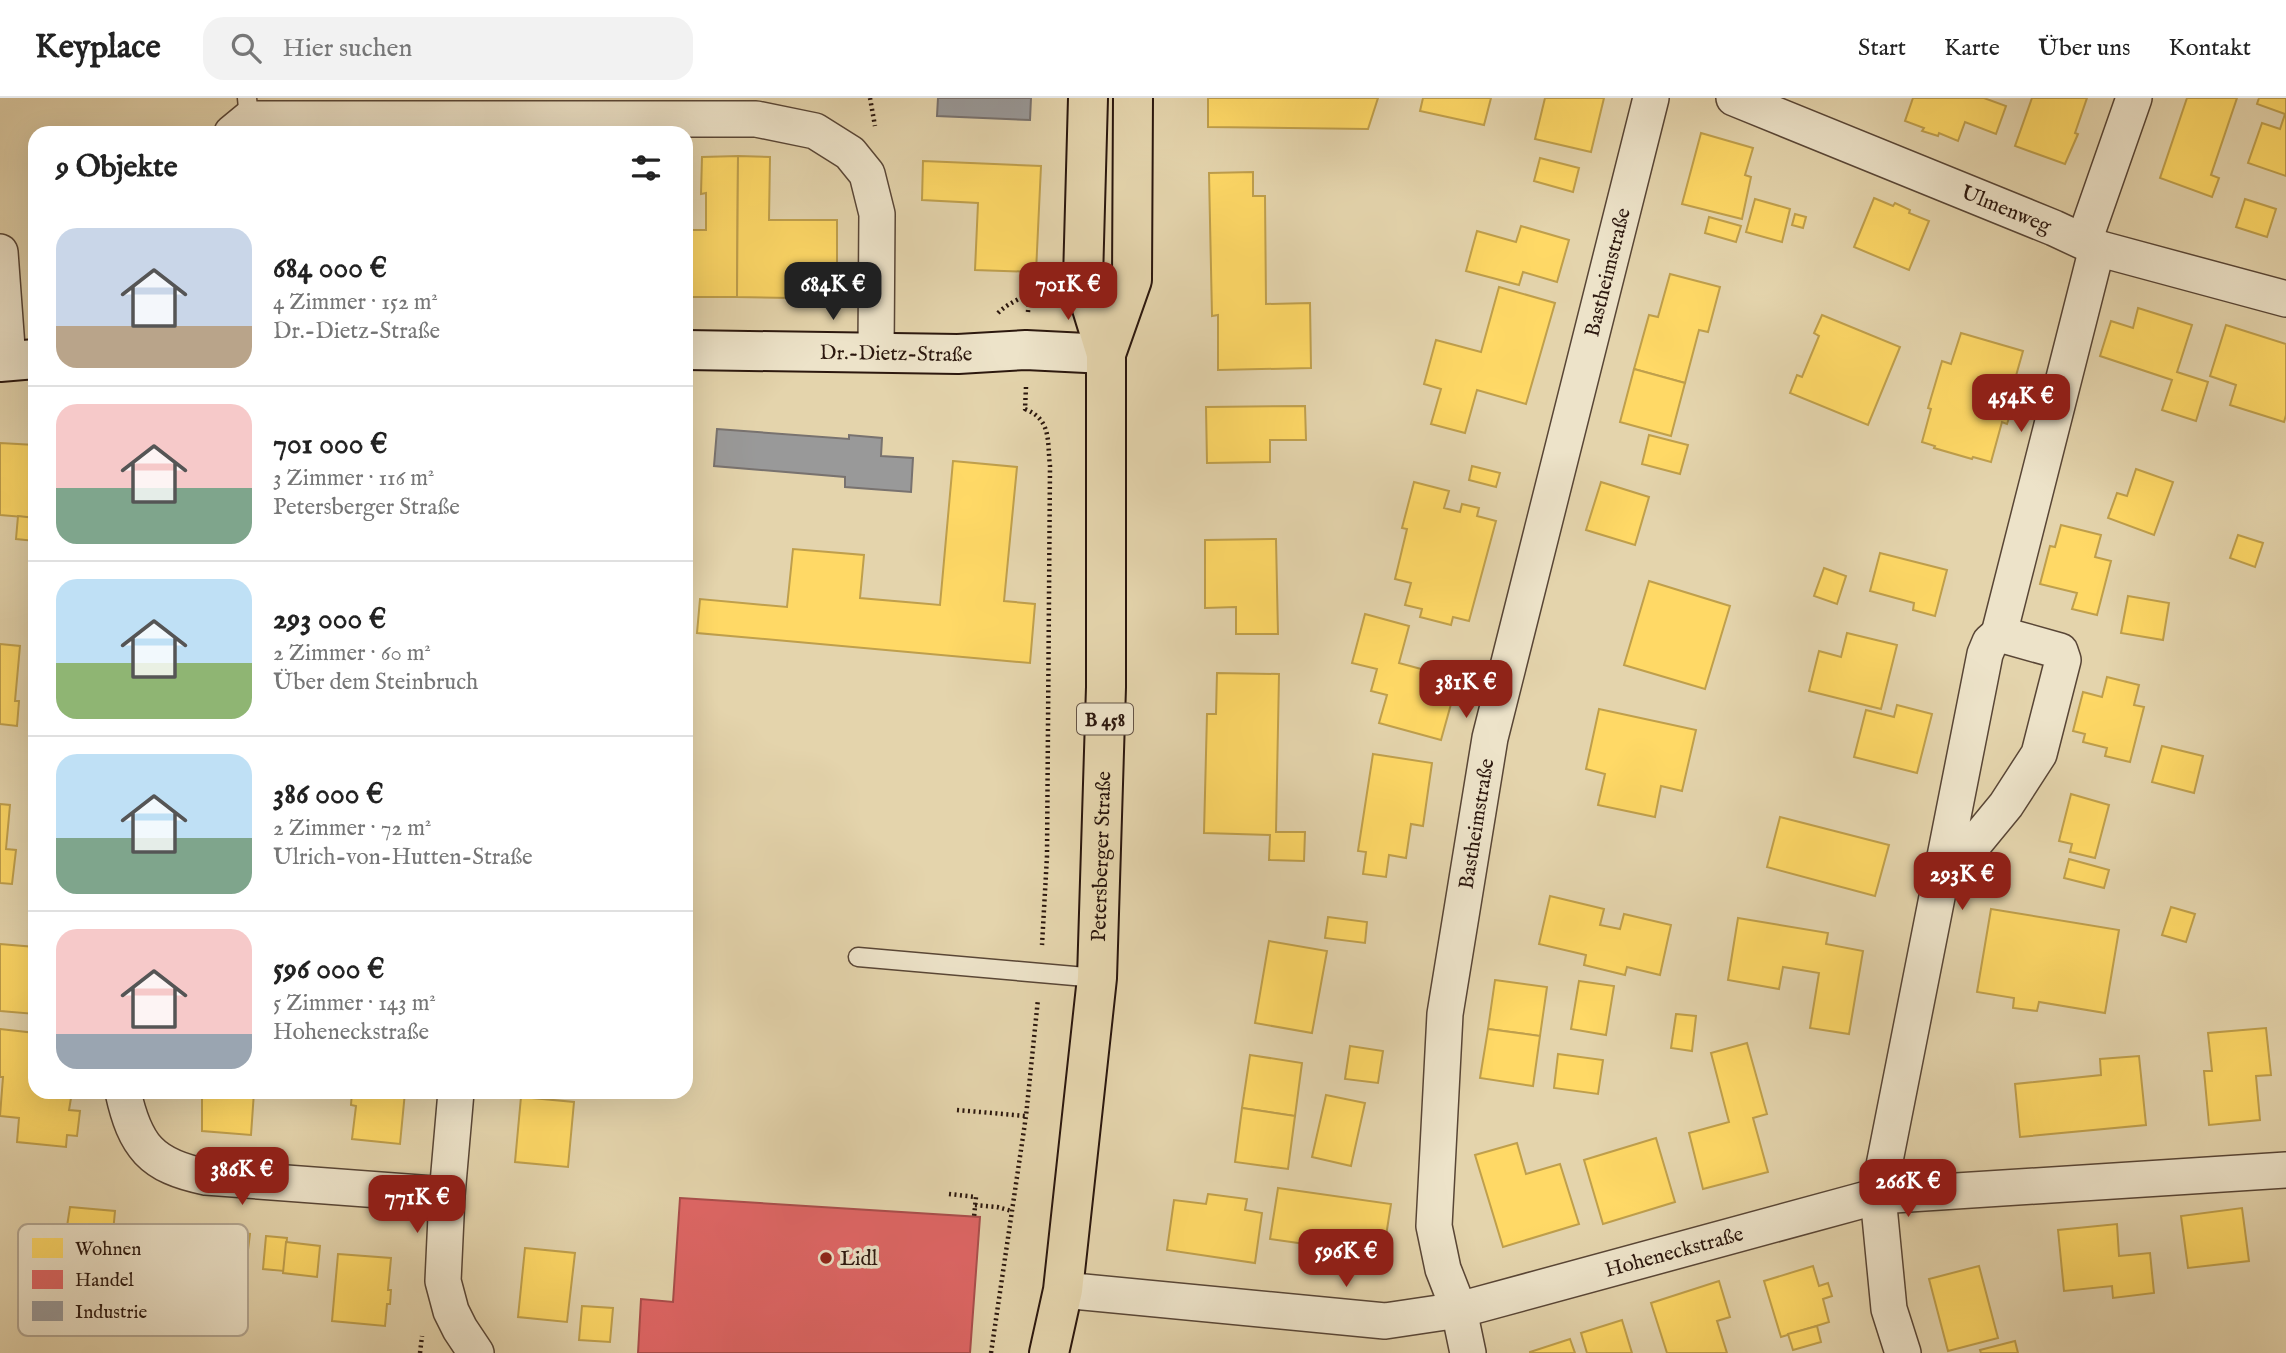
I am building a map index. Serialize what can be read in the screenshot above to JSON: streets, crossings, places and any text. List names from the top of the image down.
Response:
{
  "streets": {
    "main road": ["Dr.-Dietz-Straße", "B 458", "Petersberger Straße"],
    "street": ["Ulmenweg", "Bastheimstraße", "Hoheneckstraße"]
  },
  "crossings": [
    ["Bastheimstraße", "Hoheneckstraße"],
    ["Dr.-Dietz-Straße", "Petersberger Straße"],
    ["Petersberger Straße", "Hoheneckstraße"]
  ],
  "places": ["Lidl"],
  "legend": ["Wohnen", "Handel", "Industrie"],
  "page": {
    "header": "Keyplace",
    "search": "Hier suchen",
    "nav": [
      "Start",
      "Karte",
      "Über uns",
      "Kontakt"
    ],
    "heading": "9 Objekte",
    "list": [
      {
        "name": "684 000 €",
        "note": "4 Zimmer · 152 m² · Dr.-Dietz-Straße"
      },
      {
        "name": "701 000 €",
        "note": "3 Zimmer · 116 m² · Petersberger Straße"
      },
      {
        "name": "293 000 €",
        "note": "2 Zimmer · 60 m² · Über dem Steinbruch"
      },
      {
        "name": "386 000 €",
        "note": "2 Zimmer · 72 m² · Ulrich-von-Hutten-Straße"
      },
      {
        "name": "596 000 €",
        "note": "5 Zimmer · 143 m² · Hoheneckstraße"
      }
    ],
    "price": [
      "684K €",
      "701K €",
      "454K €",
      "381K €",
      "293K €",
      "386K €",
      "266K €",
      "771K €",
      "596K €"
    ]
  }
}
